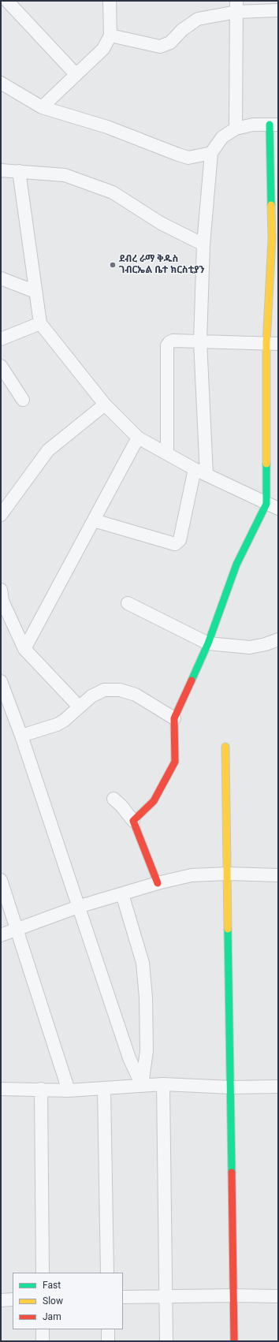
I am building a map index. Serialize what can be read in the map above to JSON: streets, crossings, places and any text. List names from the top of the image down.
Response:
{
  "places": ["ደብረ ራማ ቅዱስ ገብርኤል ቤተ ክርስቲያን"],
  "legend": ["Fast", "Slow", "Jam"]
}
